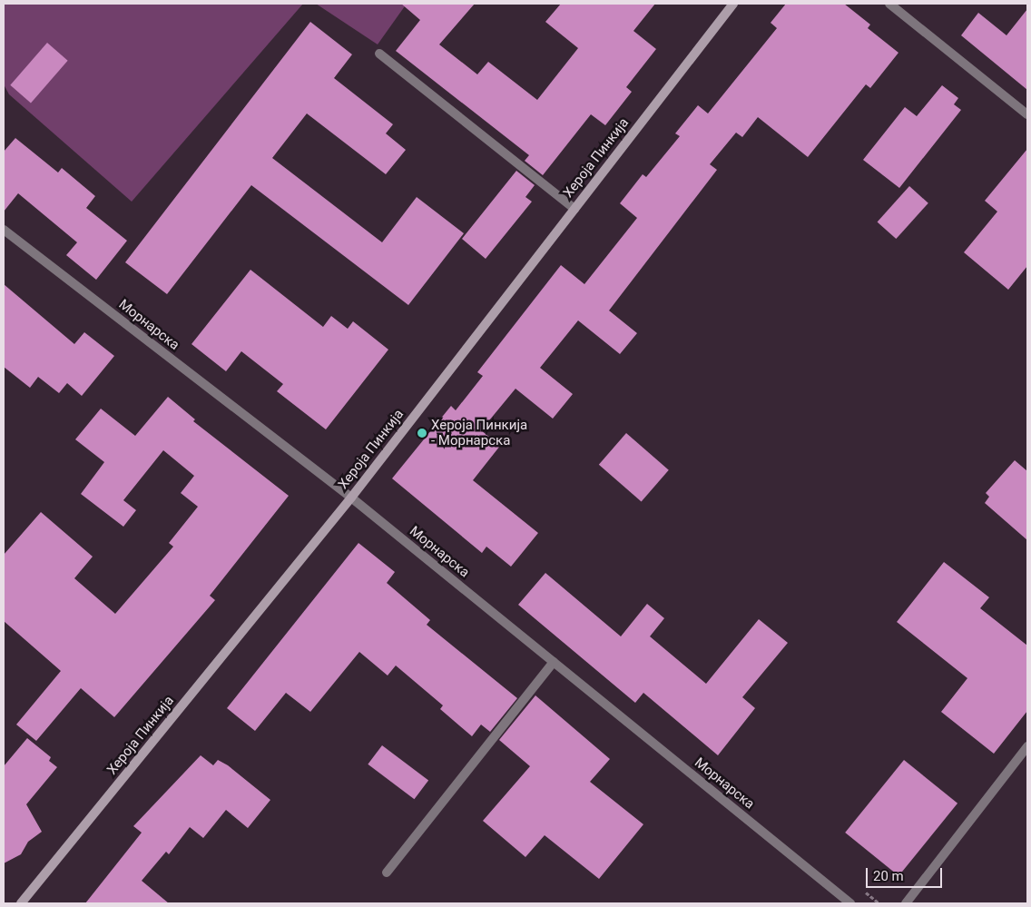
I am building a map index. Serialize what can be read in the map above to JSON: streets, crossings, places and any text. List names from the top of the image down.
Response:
{
  "streets": {
    "street": ["Хероја Пинкија", "Морнарска"]
  },
  "crossings": [
    ["Хероја Пинкија", "Морнарска"]
  ],
  "places": ["Хероја Пинкија - Морнарска"],
  "scale_bar": "20 m"
}
